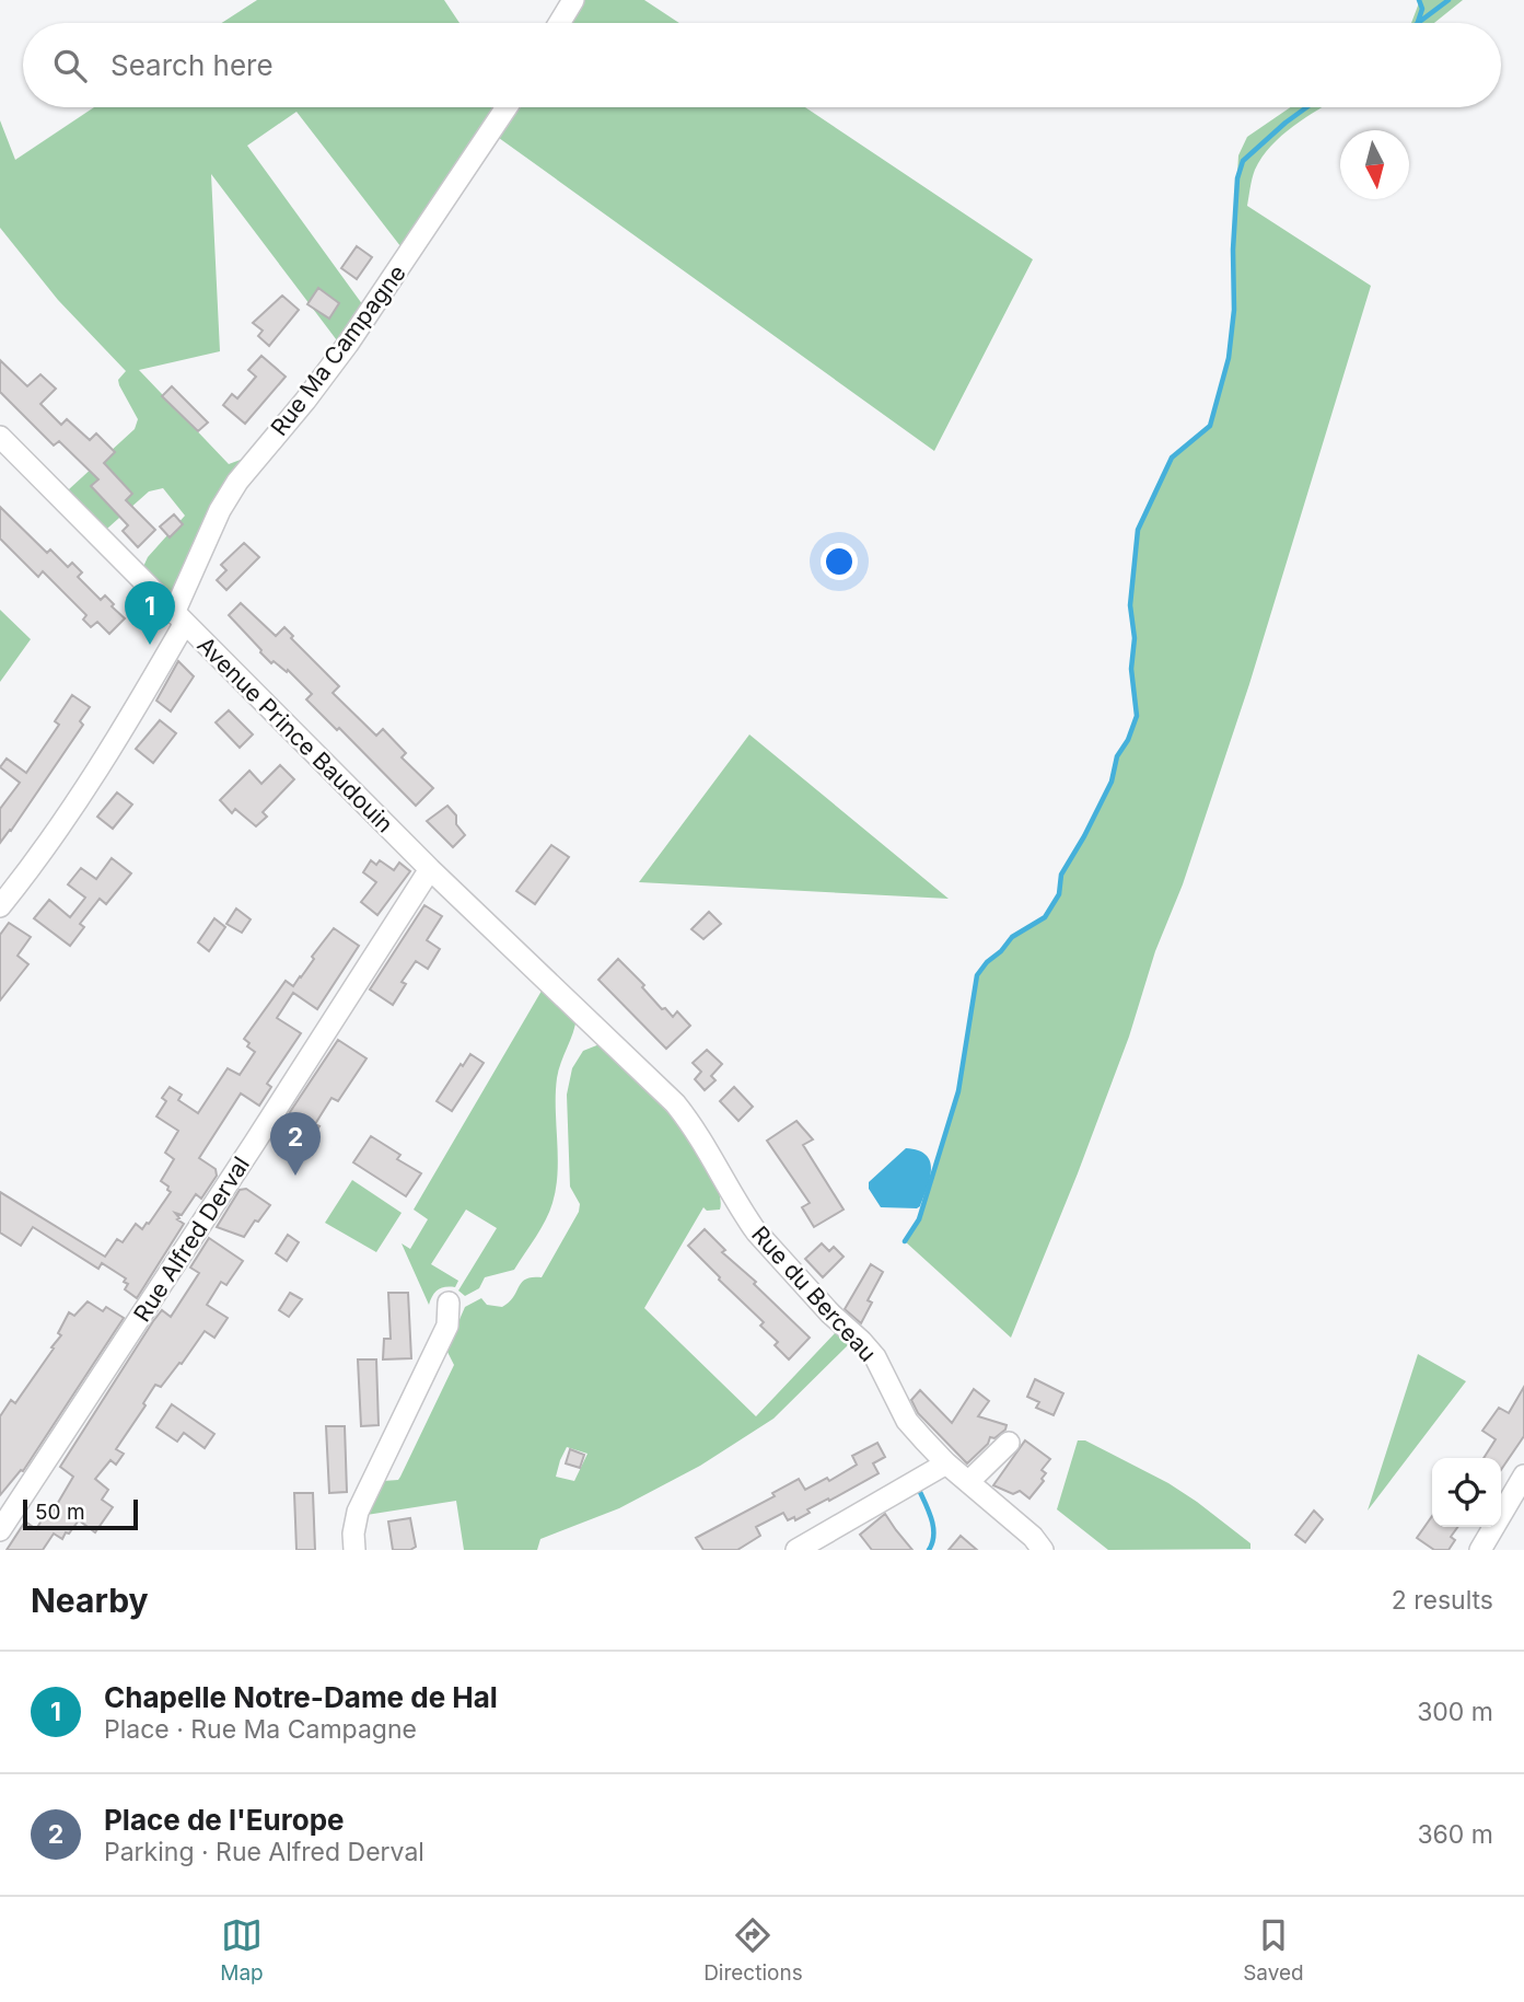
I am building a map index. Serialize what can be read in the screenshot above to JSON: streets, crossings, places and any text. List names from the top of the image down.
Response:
{
  "streets": {
    "street": [
      "Rue Ma Campagne",
      "Avenue Prince Baudouin",
      "Rue Alfred Derval",
      "Rue du Berceau"
    ]
  },
  "crossings": [
    ["Rue Ma Campagne", "Avenue Prince Baudouin"],
    ["Avenue Prince Baudouin", "Rue Alfred Derval"],
    ["Avenue Prince Baudouin", "Rue du Berceau"],
    ["Rue Alfred Derval", "Rue du Berceau"]
  ],
  "scale_bar": "50 m",
  "north": "bottom",
  "page": {
    "search": "Search here",
    "pins": ["1", "2"],
    "scale": "50 m",
    "heading": ["Nearby", "2 results"],
    "list": [
      {
        "mark": "1",
        "name": "Chapelle Notre-Dame de Hal",
        "note": "Place · Rue Ma Campagne",
        "value": "300 m"
      },
      {
        "mark": "2",
        "name": "Place de l'Europe",
        "note": "Parking · Rue Alfred Derval",
        "value": "360 m"
      }
    ],
    "nav": ["Map", "Directions", "Saved"]
  }
}
